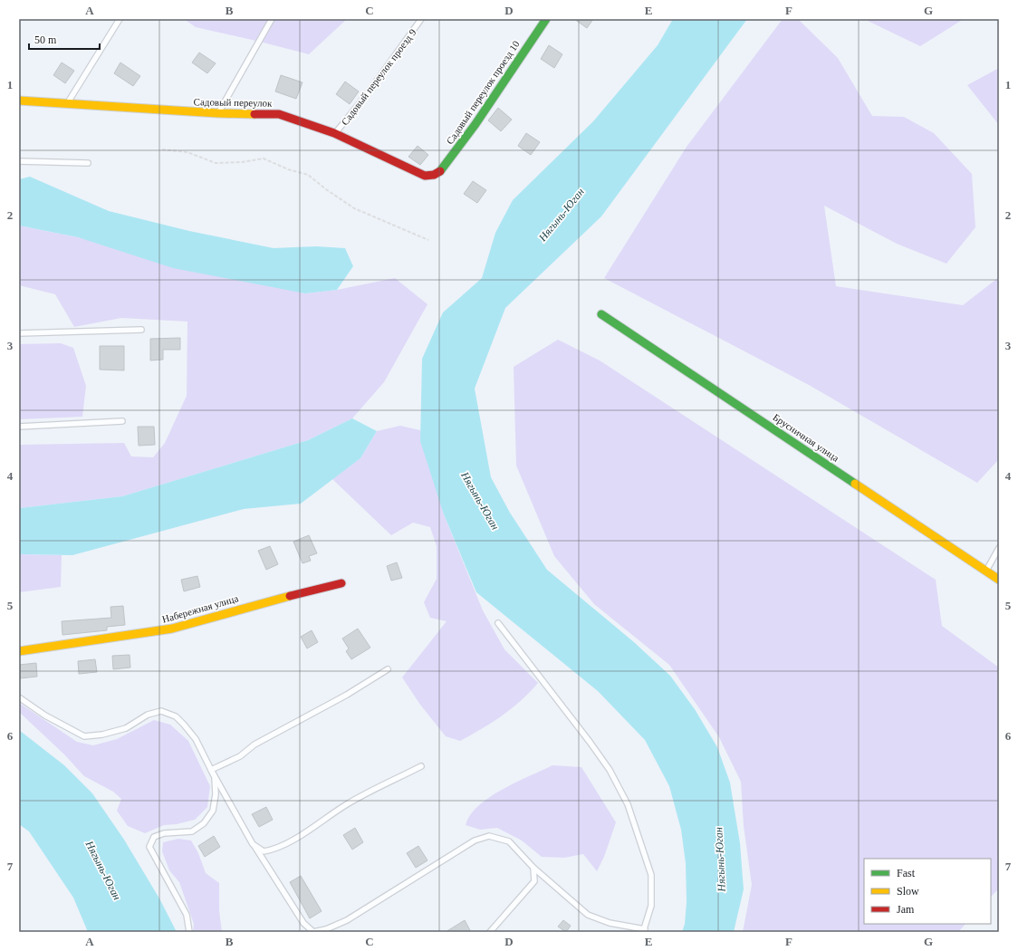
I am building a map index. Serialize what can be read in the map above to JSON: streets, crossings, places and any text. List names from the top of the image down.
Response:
{
  "streets": {
    "street": [
      "Садовый переулок проезд 10",
      "Садовый переулок",
      "Брусничная улица",
      "Набережная улица"
    ],
    "lane": ["Садовый переулок проезд 9"]
  },
  "crossings": [
    ["Садовый переулок проезд 9", "Садовый переулок"],
    ["Садовый переулок проезд 10", "Садовый переулок"]
  ],
  "water": ["Нягынь-Юган"],
  "legend": ["Fast", "Slow", "Jam"],
  "scale_bar": "50 m",
  "grid": {
    "columns": [
      "A",
      "B",
      "C",
      "D",
      "E",
      "F",
      "G"
    ],
    "rows": [
      "1",
      "2",
      "3",
      "4",
      "5",
      "6",
      "7"
    ]
  }
}
